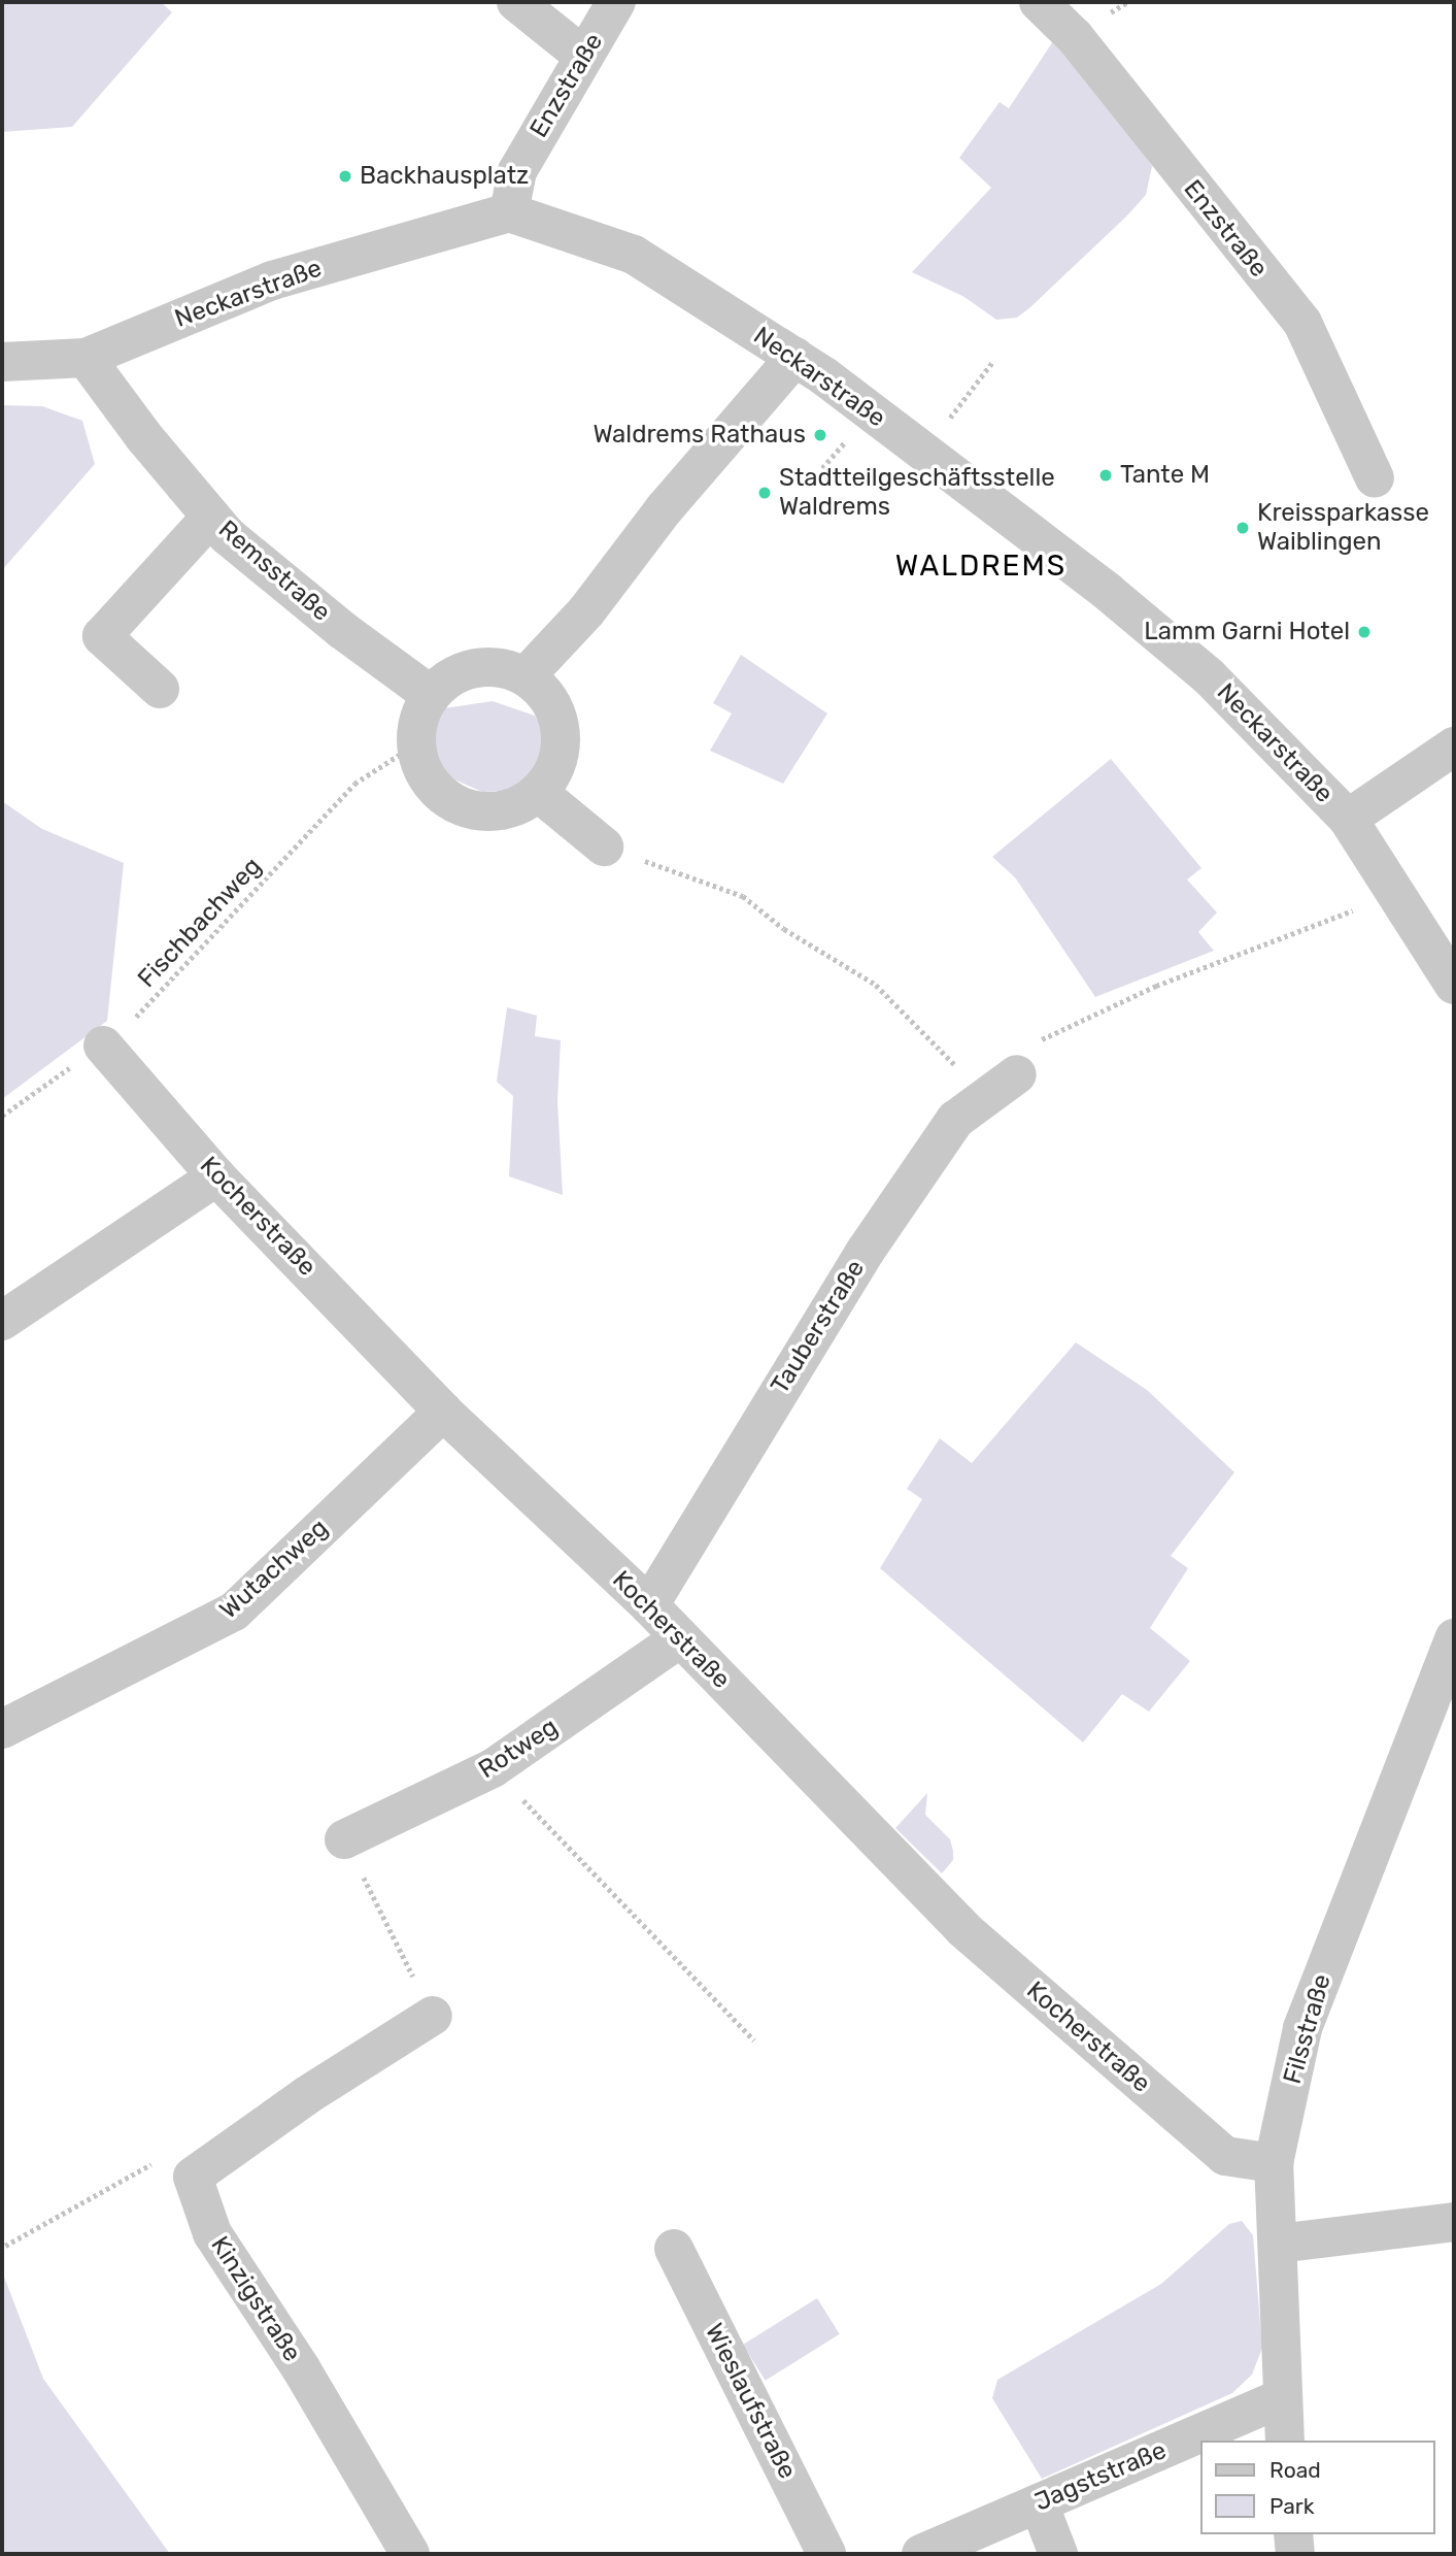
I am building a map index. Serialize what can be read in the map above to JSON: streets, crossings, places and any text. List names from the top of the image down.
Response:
{
  "streets": {
    "street": [
      "Enzstraße",
      "Neckarstraße",
      "Remsstraße",
      "Kocherstraße",
      "Tauberstraße",
      "Wutachweg",
      "Rotweg",
      "Filsstraße",
      "Kinzigstraße",
      "Wieslaufstraße",
      "Jagststraße"
    ],
    "path": ["Fischbachweg"]
  },
  "crossings": [
    ["Enzstraße", "Neckarstraße"],
    ["Neckarstraße", "Remsstraße"],
    ["Remsstraße", "Fischbachweg"],
    ["Fischbachweg", "Kocherstraße"],
    ["Kocherstraße", "Tauberstraße"],
    ["Kocherstraße", "Wutachweg"],
    ["Kocherstraße", "Rotweg"],
    ["Kocherstraße", "Filsstraße"],
    ["Filsstraße", "Jagststraße"]
  ],
  "districts": ["WALDREMS"],
  "places": [
    "Backhausplatz",
    "Waldrems Rathaus",
    "Tante M",
    "Stadtteilgeschäftsstelle Waldrems",
    "Kreissparkasse Waiblingen",
    "Lamm Garni Hotel"
  ],
  "legend": ["Road", "Park"]
}
